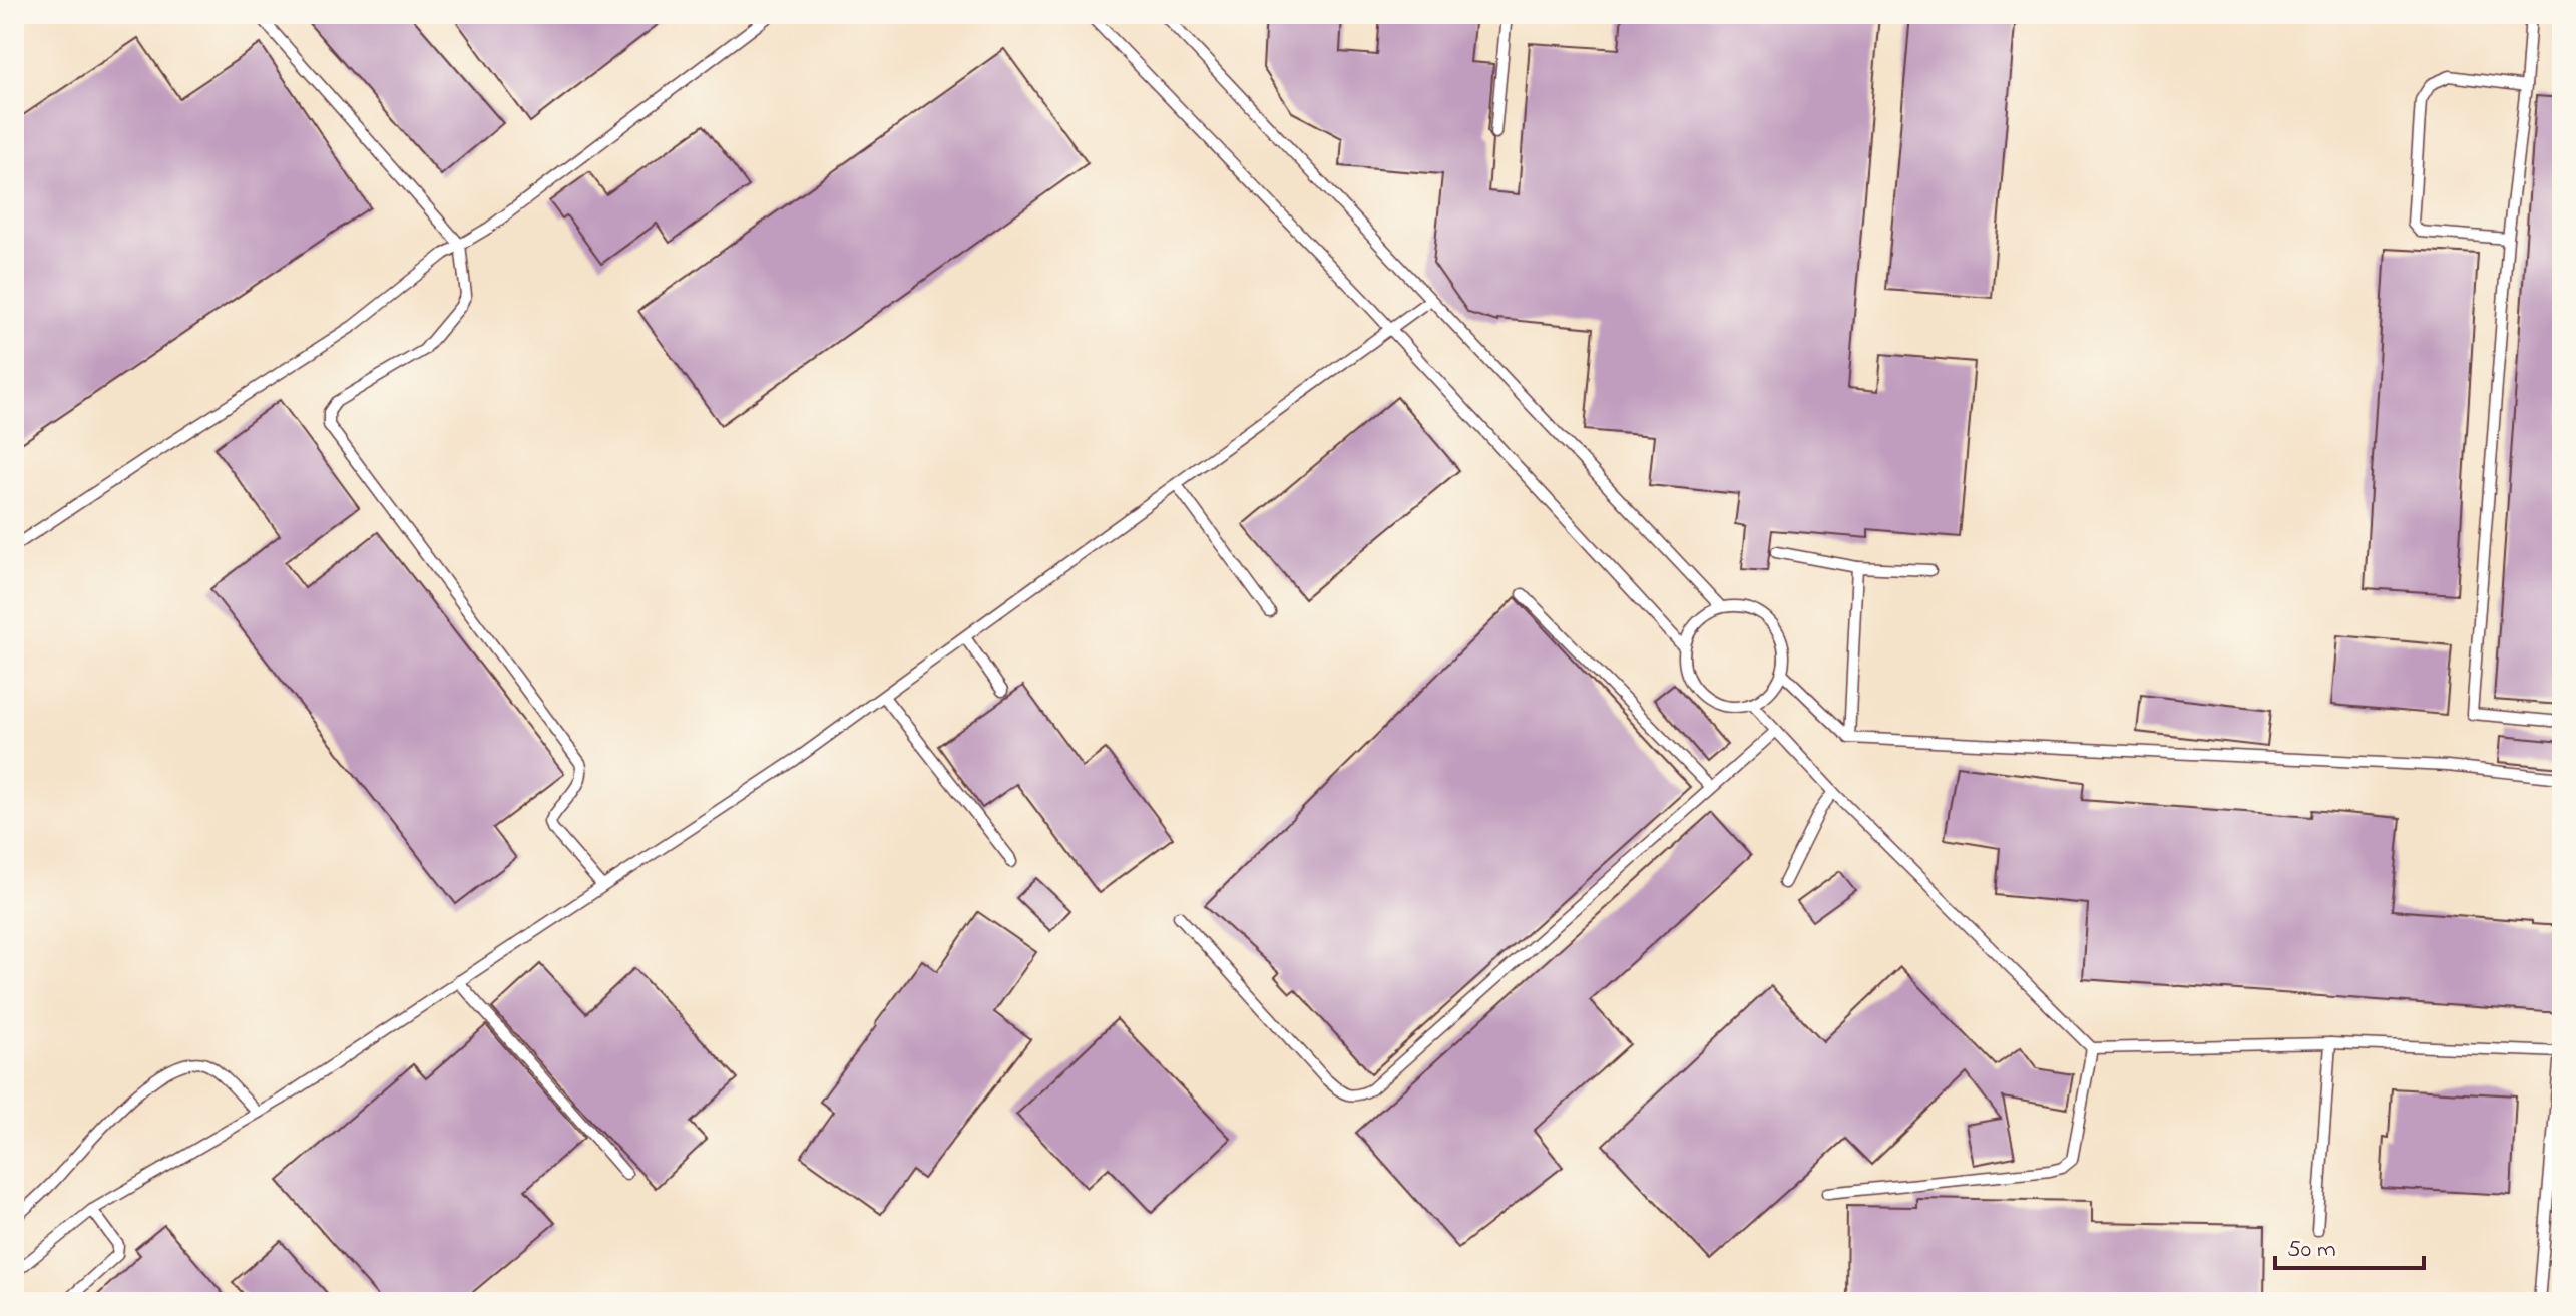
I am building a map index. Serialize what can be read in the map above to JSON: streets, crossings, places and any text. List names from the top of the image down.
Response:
{
  "scale_bar": "50 m"
}
